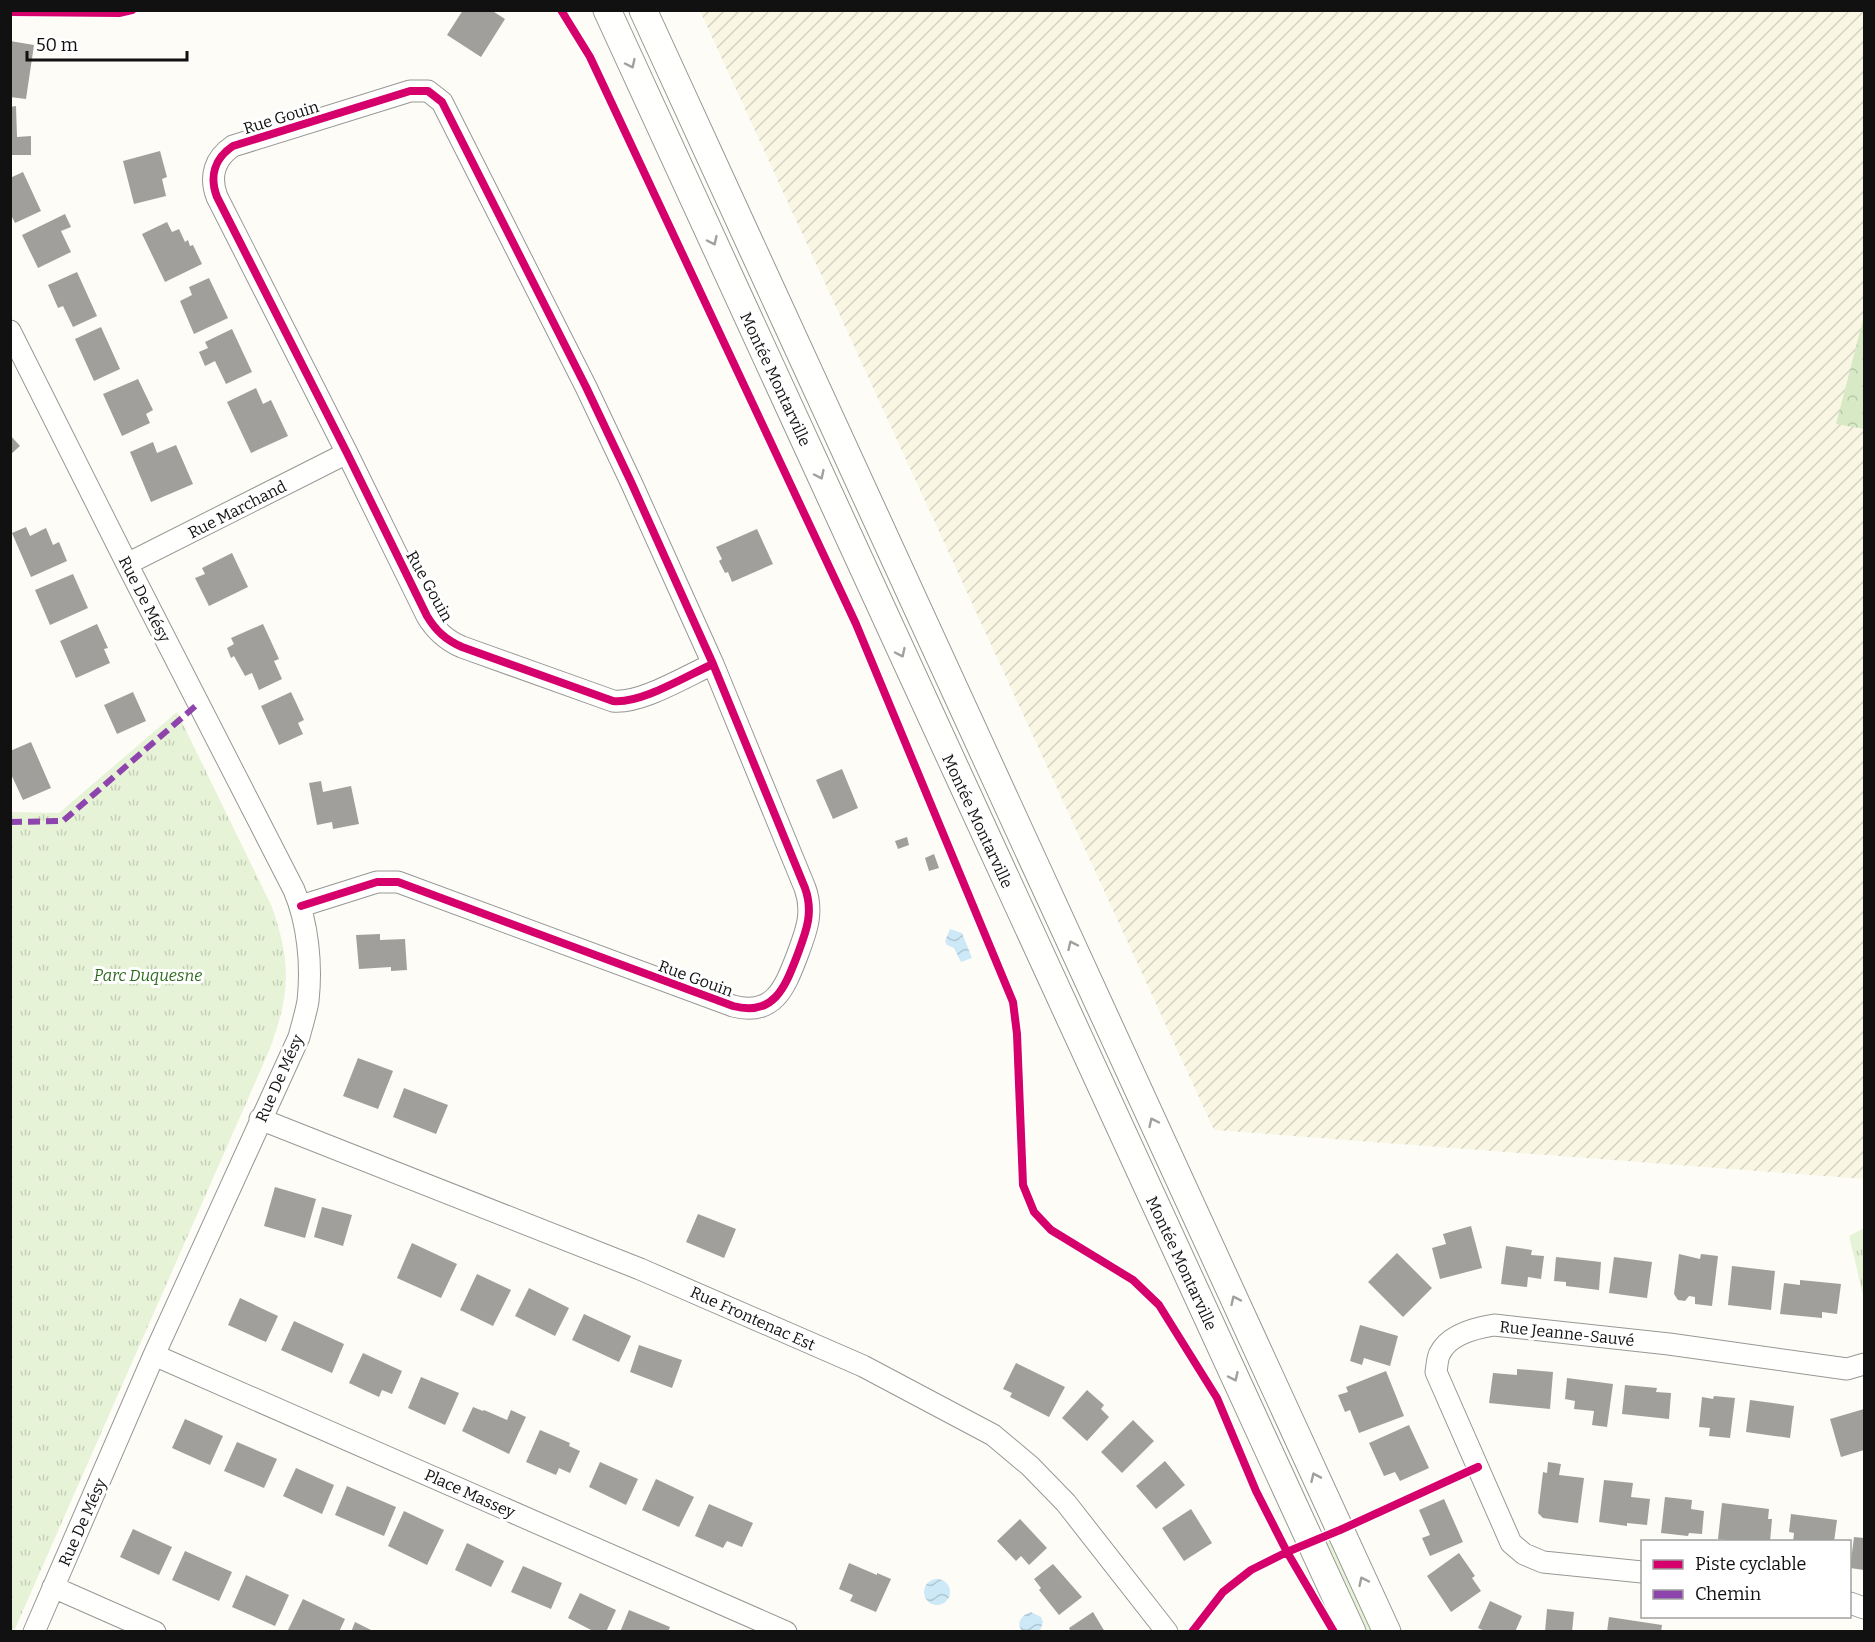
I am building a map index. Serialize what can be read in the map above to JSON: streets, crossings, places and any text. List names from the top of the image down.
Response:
{
  "streets": {
    "street": [
      "Rue Gouin",
      "Montée Montarville",
      "Rue Marchand",
      "Rue De Mésy",
      "Rue Frontenac Est",
      "Rue Jeanne-Sauvé",
      "Place Massey"
    ]
  },
  "crossings": [
    ["Rue Gouin", "Rue Marchand"],
    ["Rue Gouin", "Rue De Mésy"],
    ["Rue Marchand", "Rue De Mésy"],
    ["Rue De Mésy", "Rue Frontenac Est"],
    ["Rue De Mésy", "Place Massey"]
  ],
  "parks": ["Parc Duquesne"],
  "legend": ["Piste cyclable", "Chemin"],
  "scale_bar": "50 m"
}
